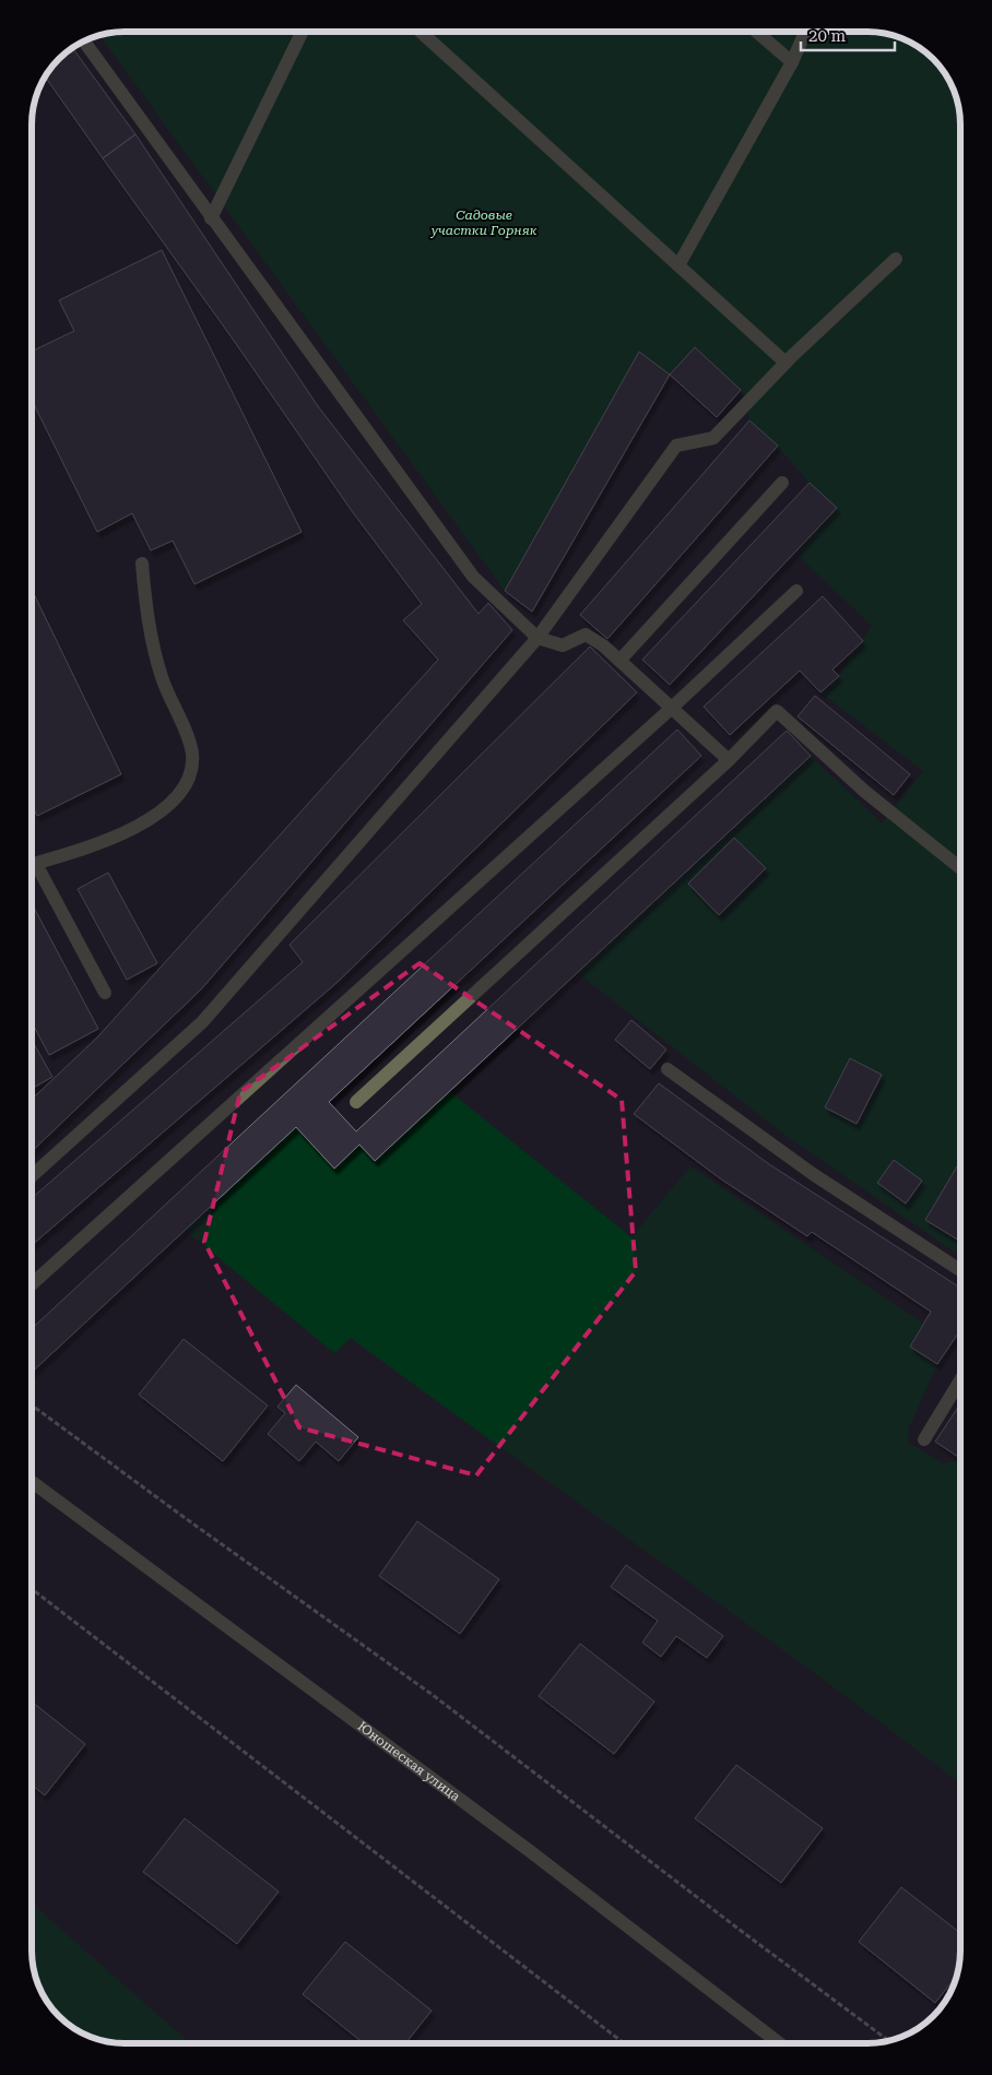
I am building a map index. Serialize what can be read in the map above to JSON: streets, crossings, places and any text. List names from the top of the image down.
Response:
{
  "streets": {
    "street": ["Юношеская улица"]
  },
  "parks": ["Садовые участки Горняк"],
  "scale_bar": "20 m"
}
